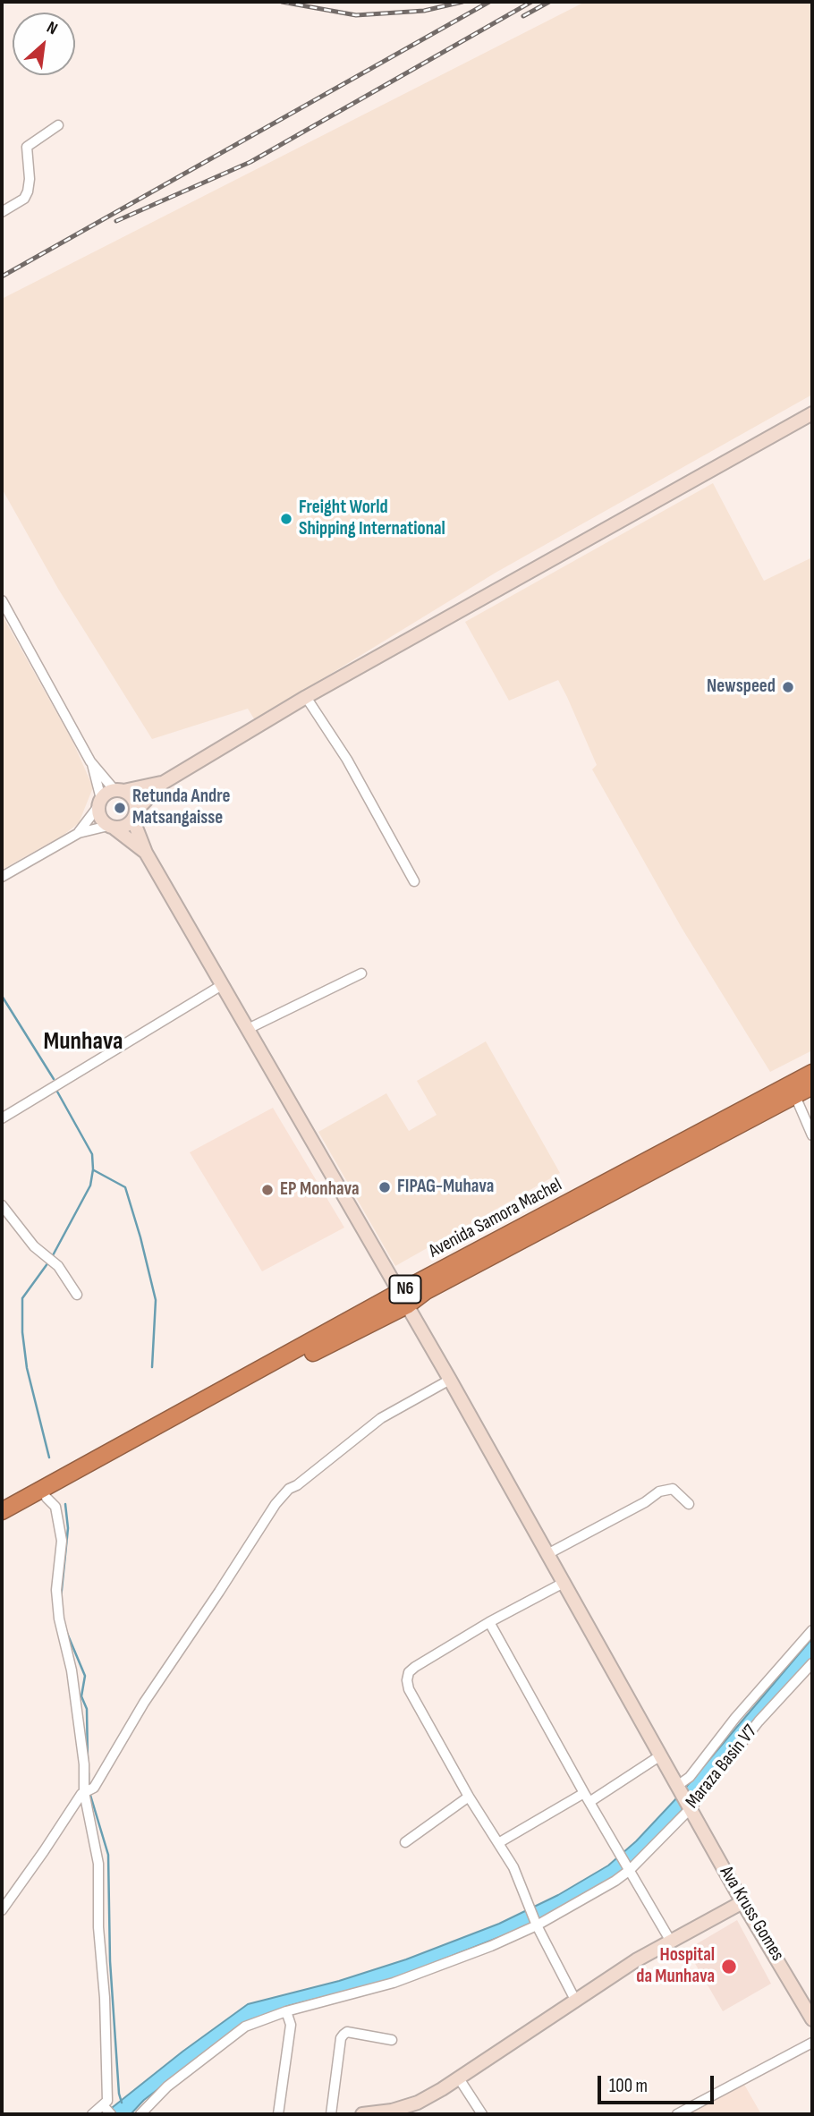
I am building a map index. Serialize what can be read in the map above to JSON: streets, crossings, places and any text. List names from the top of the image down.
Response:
{
  "streets": {
    "highway": ["Avenida Samora Machel", "N6"],
    "main road": ["Ava Kruss Gomes"],
    "street": ["Maraza Basin V7"]
  },
  "crossings": [
    ["Avenida Samora Machel", "Ava Kruss Gomes"],
    ["Maraza Basin V7", "Ava Kruss Gomes"]
  ],
  "districts": ["Munhava"],
  "places": [
    "Freight World Shipping International",
    "Newspeed",
    "Retunda Andre Matsangaisse",
    "FIPAG-Muhava",
    "EP Monhava",
    "Hospital da Munhava"
  ],
  "scale_bar": "100 m",
  "north": "top right"
}
